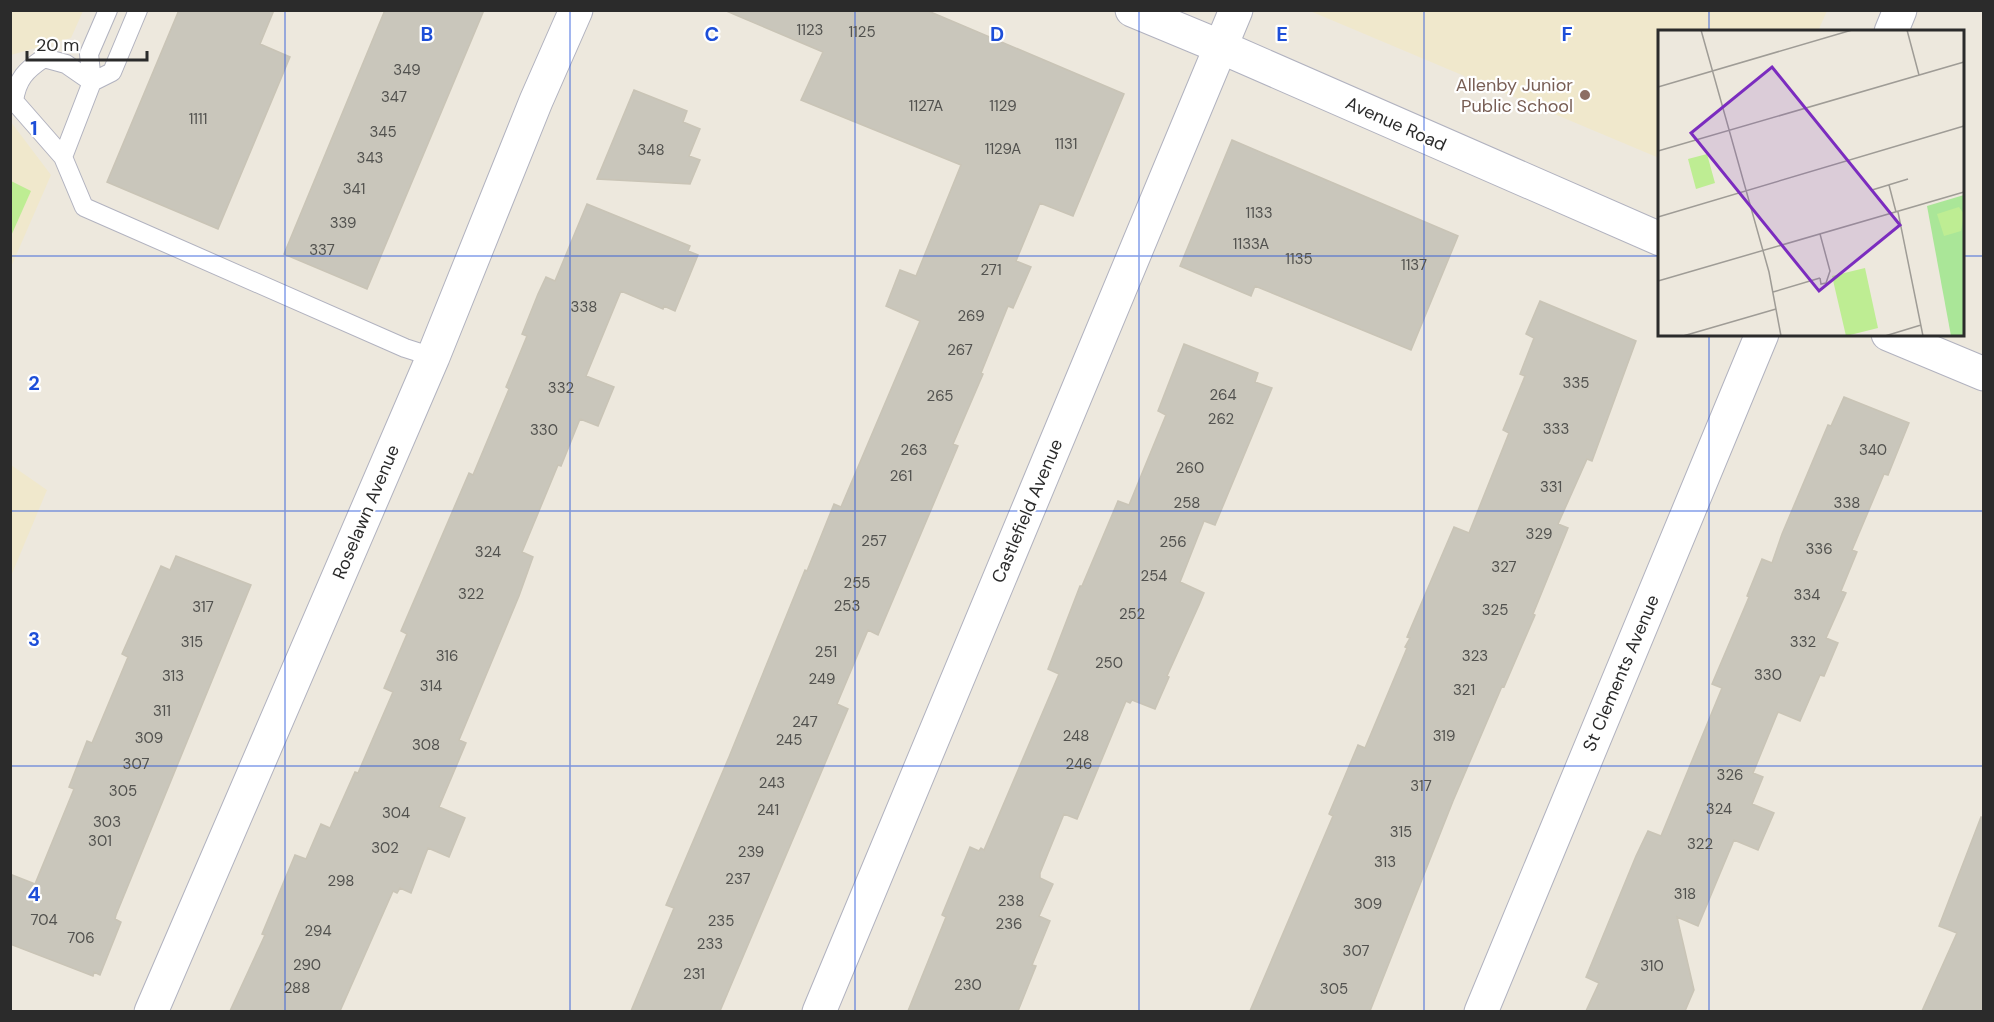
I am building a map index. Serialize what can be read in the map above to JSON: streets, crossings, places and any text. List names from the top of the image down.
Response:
{
  "streets": {
    "street": [
      "Avenue Road",
      "Castlefield Avenue",
      "Roselawn Avenue",
      "St Clements Avenue"
    ]
  },
  "crossings": [
    ["Avenue Road", "Castlefield Avenue"]
  ],
  "places": ["Allenby Junior Public School"],
  "house_numbers": [
    "1123",
    "1125",
    "349",
    "347",
    "1127A",
    "1129",
    "1111",
    "345",
    "1131",
    "1129A",
    "348",
    "343",
    "341",
    "1133",
    "339",
    "1133A",
    "337",
    "1135",
    "1137",
    "271",
    "338",
    "269",
    "267",
    "335",
    "332",
    "264",
    "265",
    "262",
    "333",
    "330",
    "263",
    "340",
    "260",
    "261",
    "331",
    "258",
    "338",
    "329",
    "257",
    "256",
    "336",
    "324",
    "327",
    "254",
    "255",
    "322",
    "334",
    "253",
    "317",
    "325",
    "252",
    "315",
    "332",
    "251",
    "316",
    "323",
    "250",
    "330",
    "313",
    "249",
    "314",
    "321",
    "311",
    "247",
    "248",
    "319",
    "309",
    "245",
    "308",
    "307",
    "246",
    "326",
    "243",
    "317",
    "305",
    "324",
    "241",
    "304",
    "303",
    "315",
    "301",
    "322",
    "302",
    "239",
    "313",
    "237",
    "298",
    "318",
    "238",
    "309",
    "704",
    "235",
    "236",
    "294",
    "706",
    "233",
    "307",
    "290",
    "310",
    "231",
    "230",
    "288",
    "305"
  ],
  "scale_bar": "20 m",
  "grid": {
    "columns": [
      "B",
      "C",
      "D",
      "E",
      "F"
    ],
    "rows": [
      "1",
      "2",
      "3",
      "4"
    ]
  }
}
